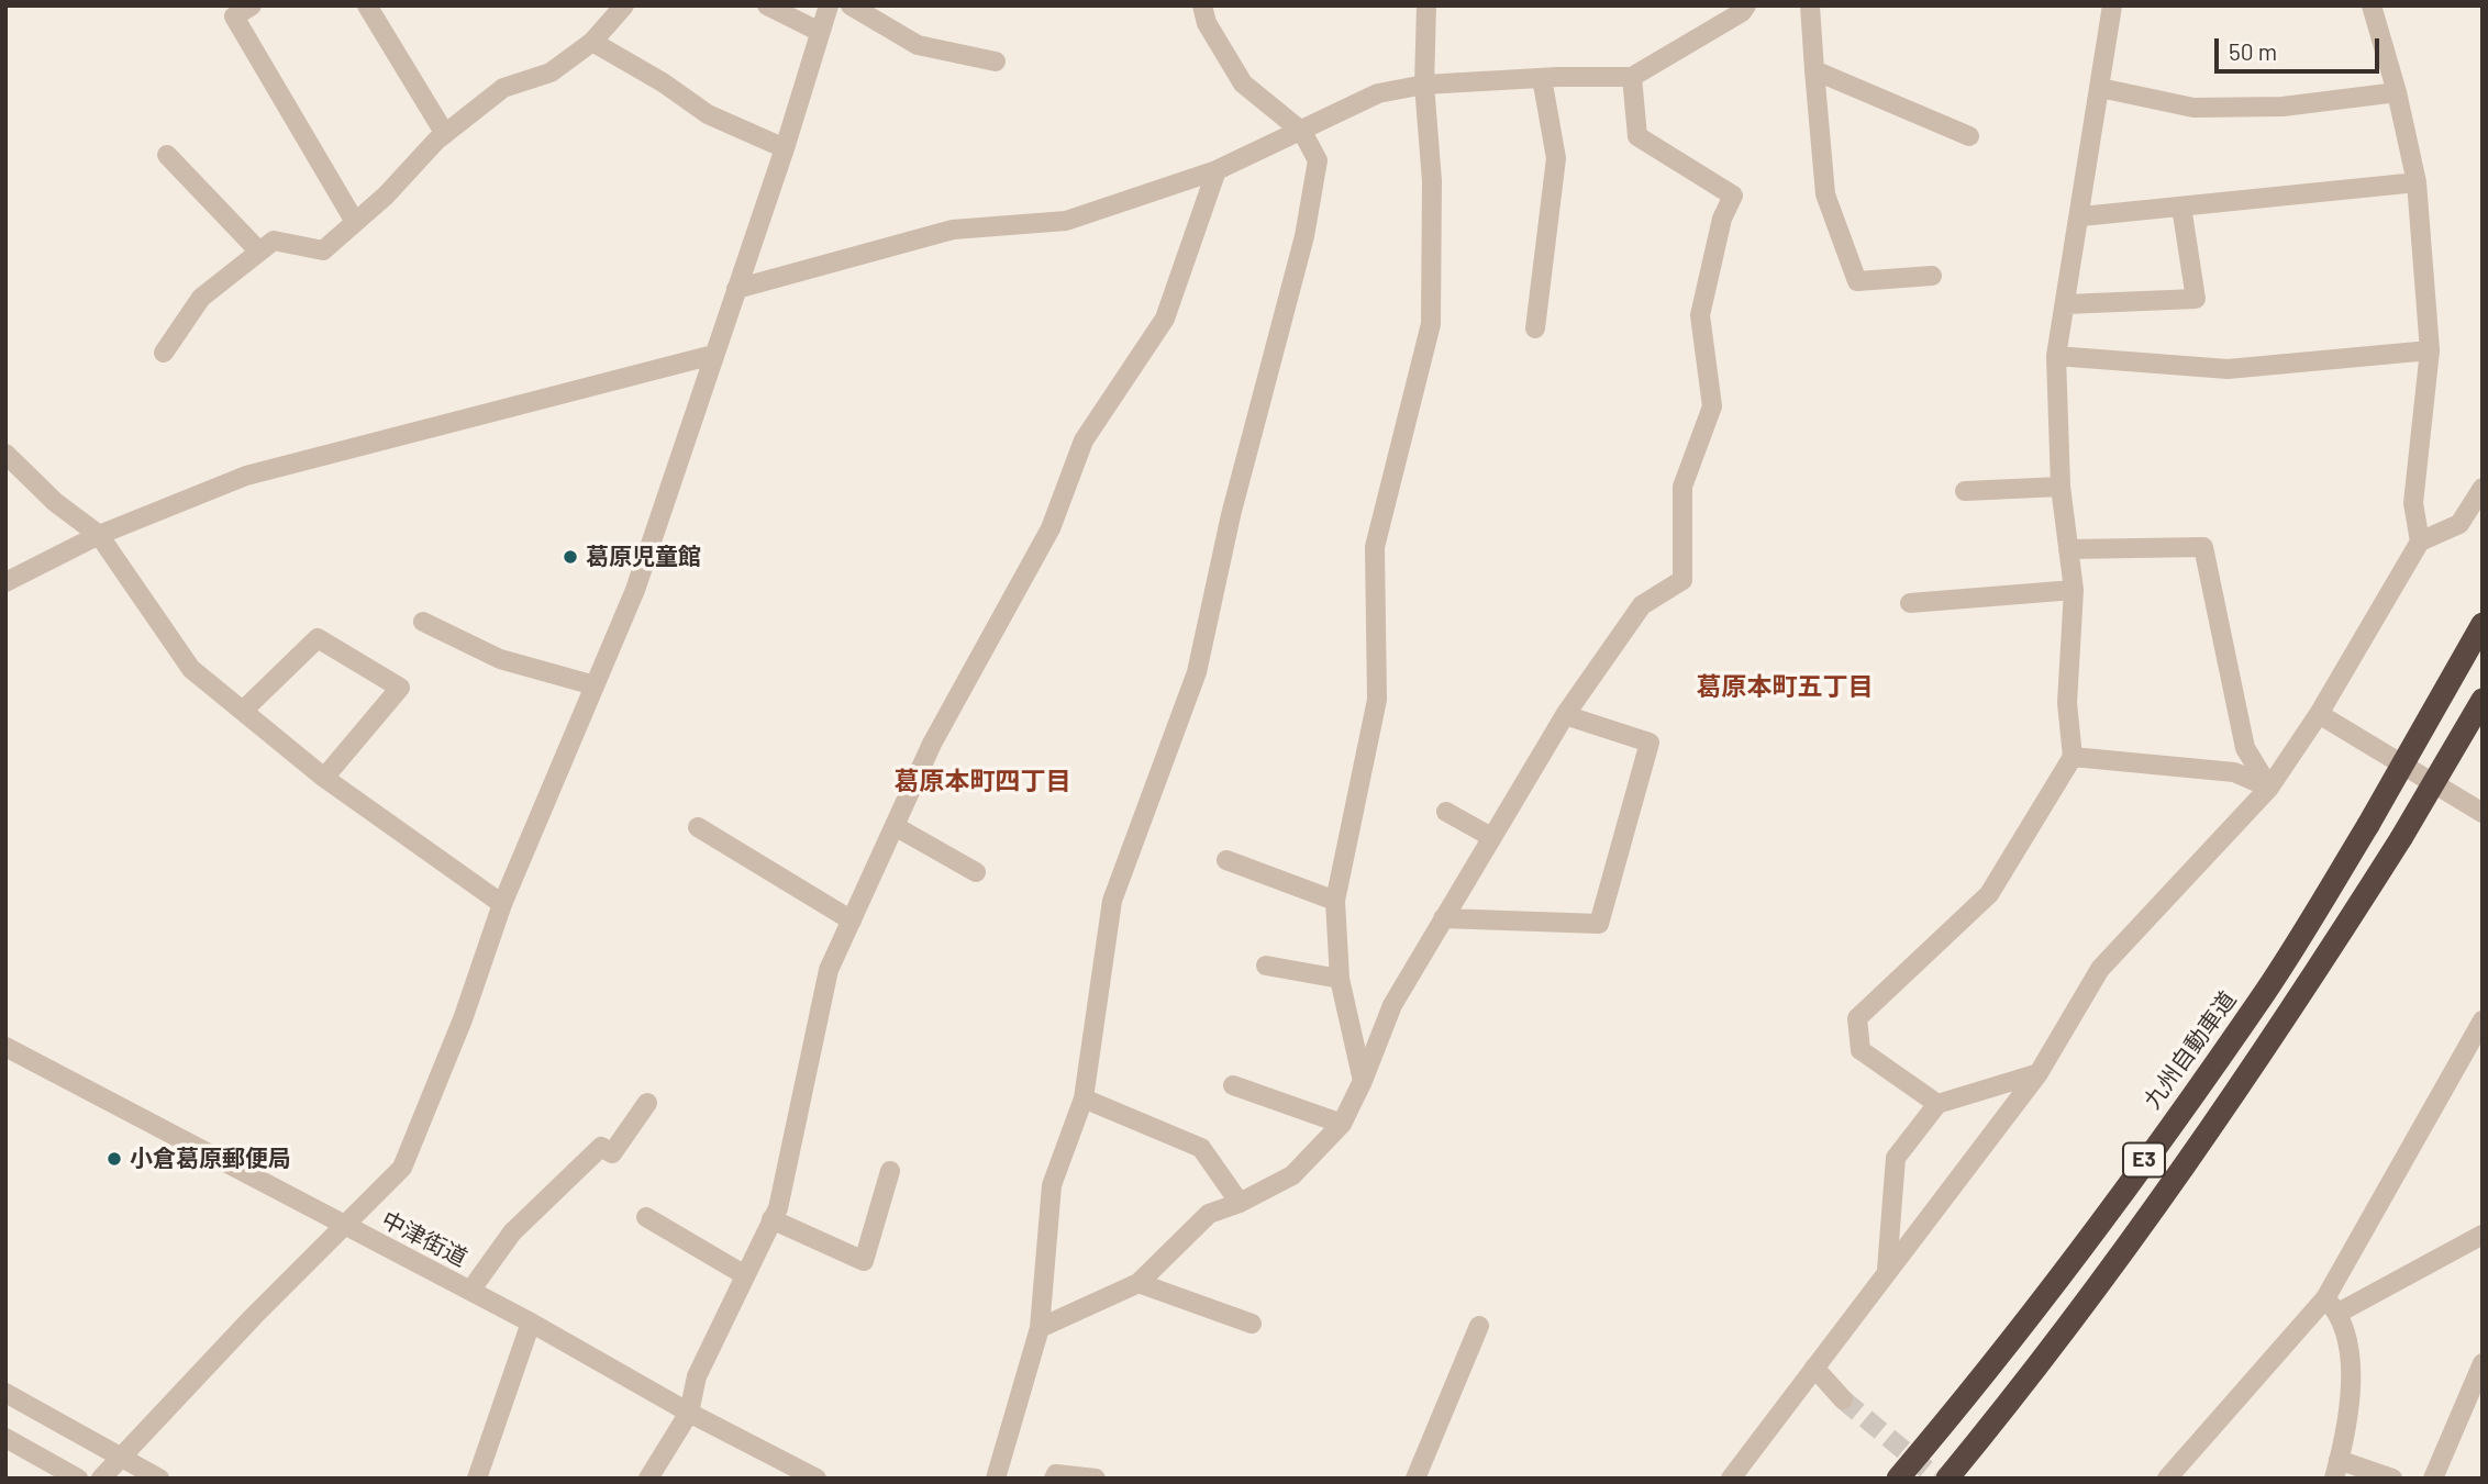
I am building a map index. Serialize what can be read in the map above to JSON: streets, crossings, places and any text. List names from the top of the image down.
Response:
{
  "streets": {
    "highway": ["九州自動車道", "E3"],
    "street": ["中津街道"]
  },
  "districts": ["葛原本町五丁目", "葛原本町四丁目"],
  "places": ["葛原児童館", "小倉葛原郵便局"],
  "scale_bar": "50 m"
}
